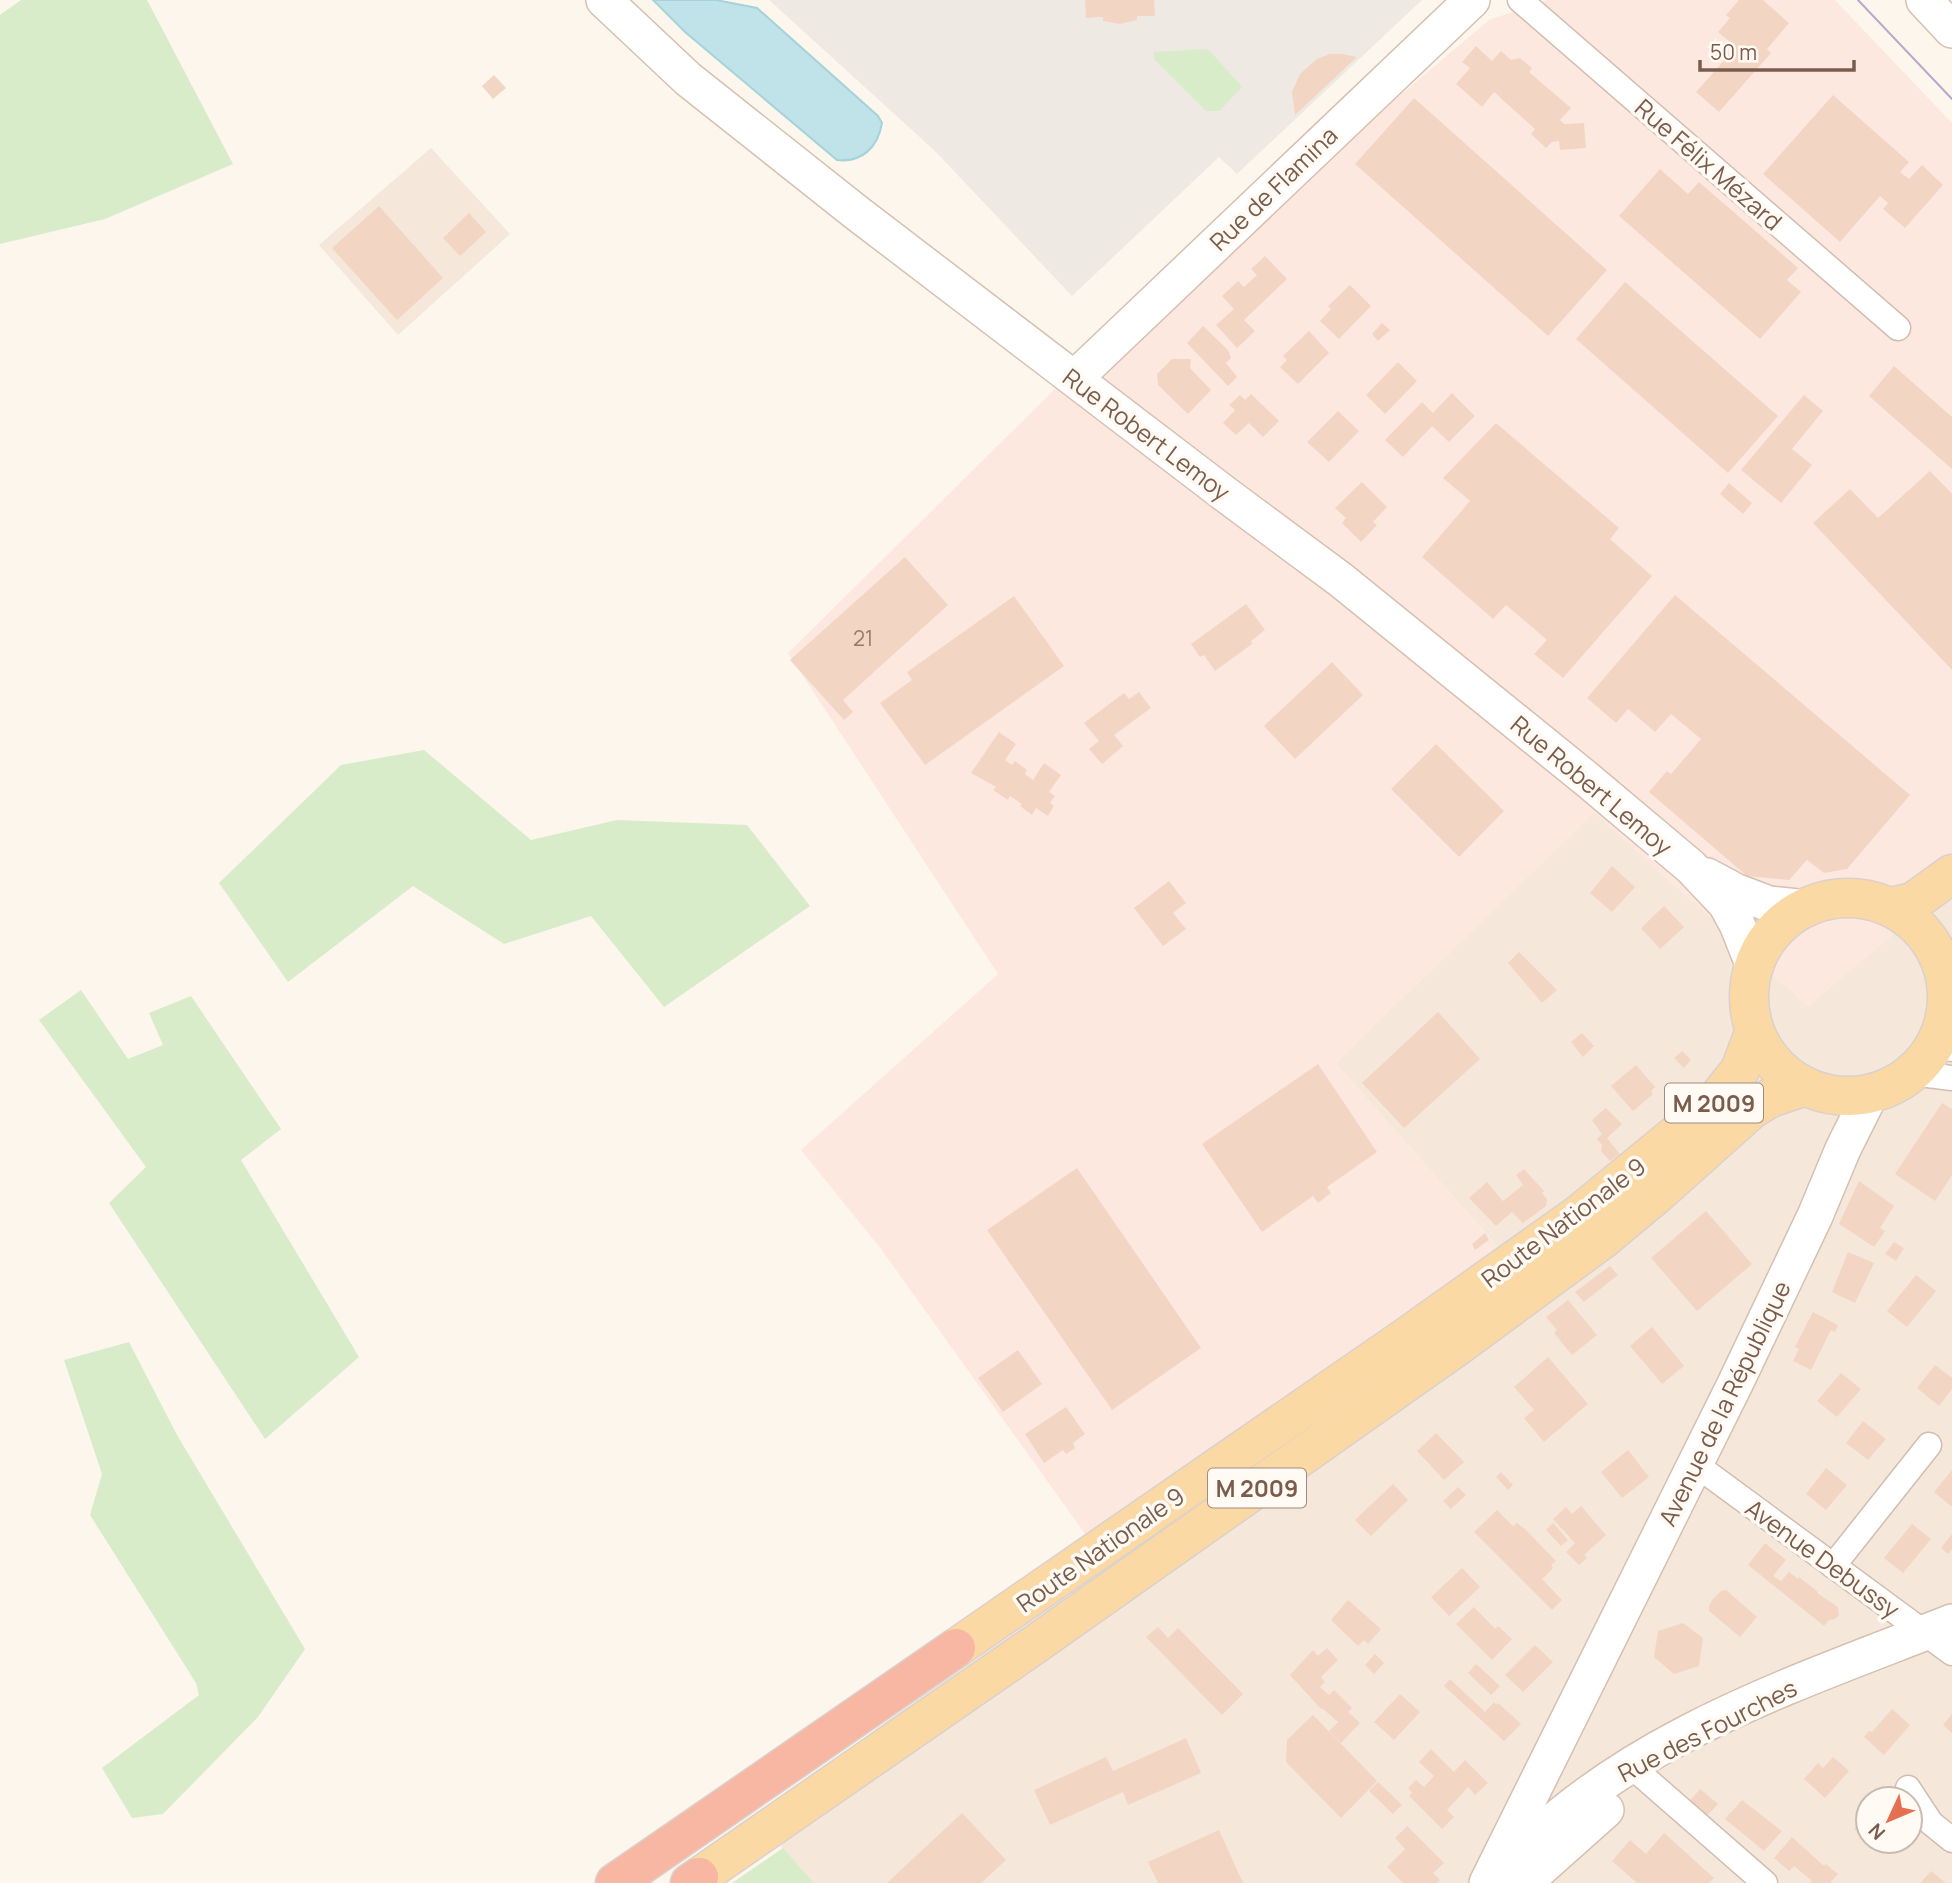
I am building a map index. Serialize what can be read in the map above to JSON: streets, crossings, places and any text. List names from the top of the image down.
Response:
{
  "streets": {
    "highway": ["M 2009", "Route Nationale 9"],
    "street": [
      "Rue Félix Mézard",
      "Rue de Flamina",
      "Rue Robert Lemoy",
      "Avenue de la République",
      "Avenue Debussy",
      "Rue des Fourches"
    ]
  },
  "crossings": [
    ["Rue de Flamina", "Rue Robert Lemoy"],
    ["Rue Robert Lemoy", "M 2009"],
    ["Rue Robert Lemoy", "Route Nationale 9"],
    ["Rue Robert Lemoy", "Avenue de la République"],
    ["M 2009", "Route Nationale 9"],
    ["M 2009", "Avenue de la République"],
    ["Route Nationale 9", "Avenue de la République"],
    ["Avenue de la République", "Avenue Debussy"],
    ["Avenue de la République", "Rue des Fourches"],
    ["Avenue Debussy", "Rue des Fourches"]
  ],
  "house_numbers": ["21"],
  "scale_bar": "50 m",
  "north": "bottom left"
}
